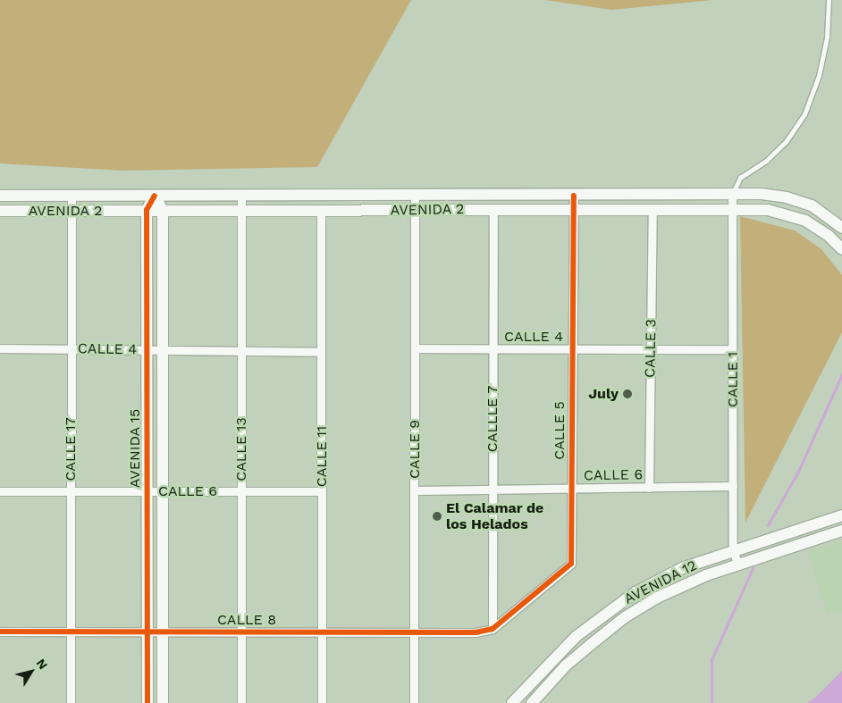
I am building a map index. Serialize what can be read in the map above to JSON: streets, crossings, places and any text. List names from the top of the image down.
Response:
{
  "streets": {
    "main road": ["AVENIDA 2", "AVENIDA 15", "AVENIDA 12"],
    "street": [
      "CALLE 4",
      "CALLE 3",
      "CALLE 1",
      "CALLLE 7",
      "CALLE 5",
      "CALLE 17",
      "CALLE 13",
      "CALLE 9",
      "CALLE 11",
      "CALLE 6",
      "CALLE 8"
    ]
  },
  "crossings": [
    ["AVENIDA 2", "CALLE 3"],
    ["AVENIDA 2", "CALLE 1"],
    ["AVENIDA 2", "CALLLE 7"],
    ["AVENIDA 2", "CALLE 5"],
    ["AVENIDA 2", "AVENIDA 15"],
    ["AVENIDA 2", "CALLE 17"],
    ["AVENIDA 2", "CALLE 13"],
    ["AVENIDA 2", "CALLE 9"],
    ["AVENIDA 2", "CALLE 11"],
    ["CALLE 4", "CALLE 3"],
    ["CALLE 4", "CALLE 1"],
    ["CALLE 4", "CALLLE 7"],
    ["CALLE 4", "CALLE 5"],
    ["CALLE 4", "AVENIDA 15"],
    ["CALLE 4", "CALLE 17"],
    ["CALLE 4", "CALLE 13"],
    ["CALLE 4", "CALLE 9"],
    ["CALLE 4", "CALLE 11"],
    ["CALLE 3", "CALLE 6"],
    ["CALLE 1", "CALLE 6"],
    ["CALLE 1", "AVENIDA 12"],
    ["CALLLE 7", "CALLE 5"],
    ["CALLLE 7", "CALLE 6"],
    ["CALLLE 7", "CALLE 8"],
    ["CALLE 5", "CALLE 6"],
    ["CALLE 5", "CALLE 8"],
    ["AVENIDA 15", "CALLE 6"],
    ["AVENIDA 15", "CALLE 8"],
    ["CALLE 17", "CALLE 6"],
    ["CALLE 17", "CALLE 8"],
    ["CALLE 13", "CALLE 6"],
    ["CALLE 13", "CALLE 8"],
    ["CALLE 9", "CALLE 6"],
    ["CALLE 9", "CALLE 8"],
    ["CALLE 11", "CALLE 6"],
    ["CALLE 11", "CALLE 8"]
  ],
  "places": ["July", "El Calamar de los Helados"],
  "north": "top right"
}
